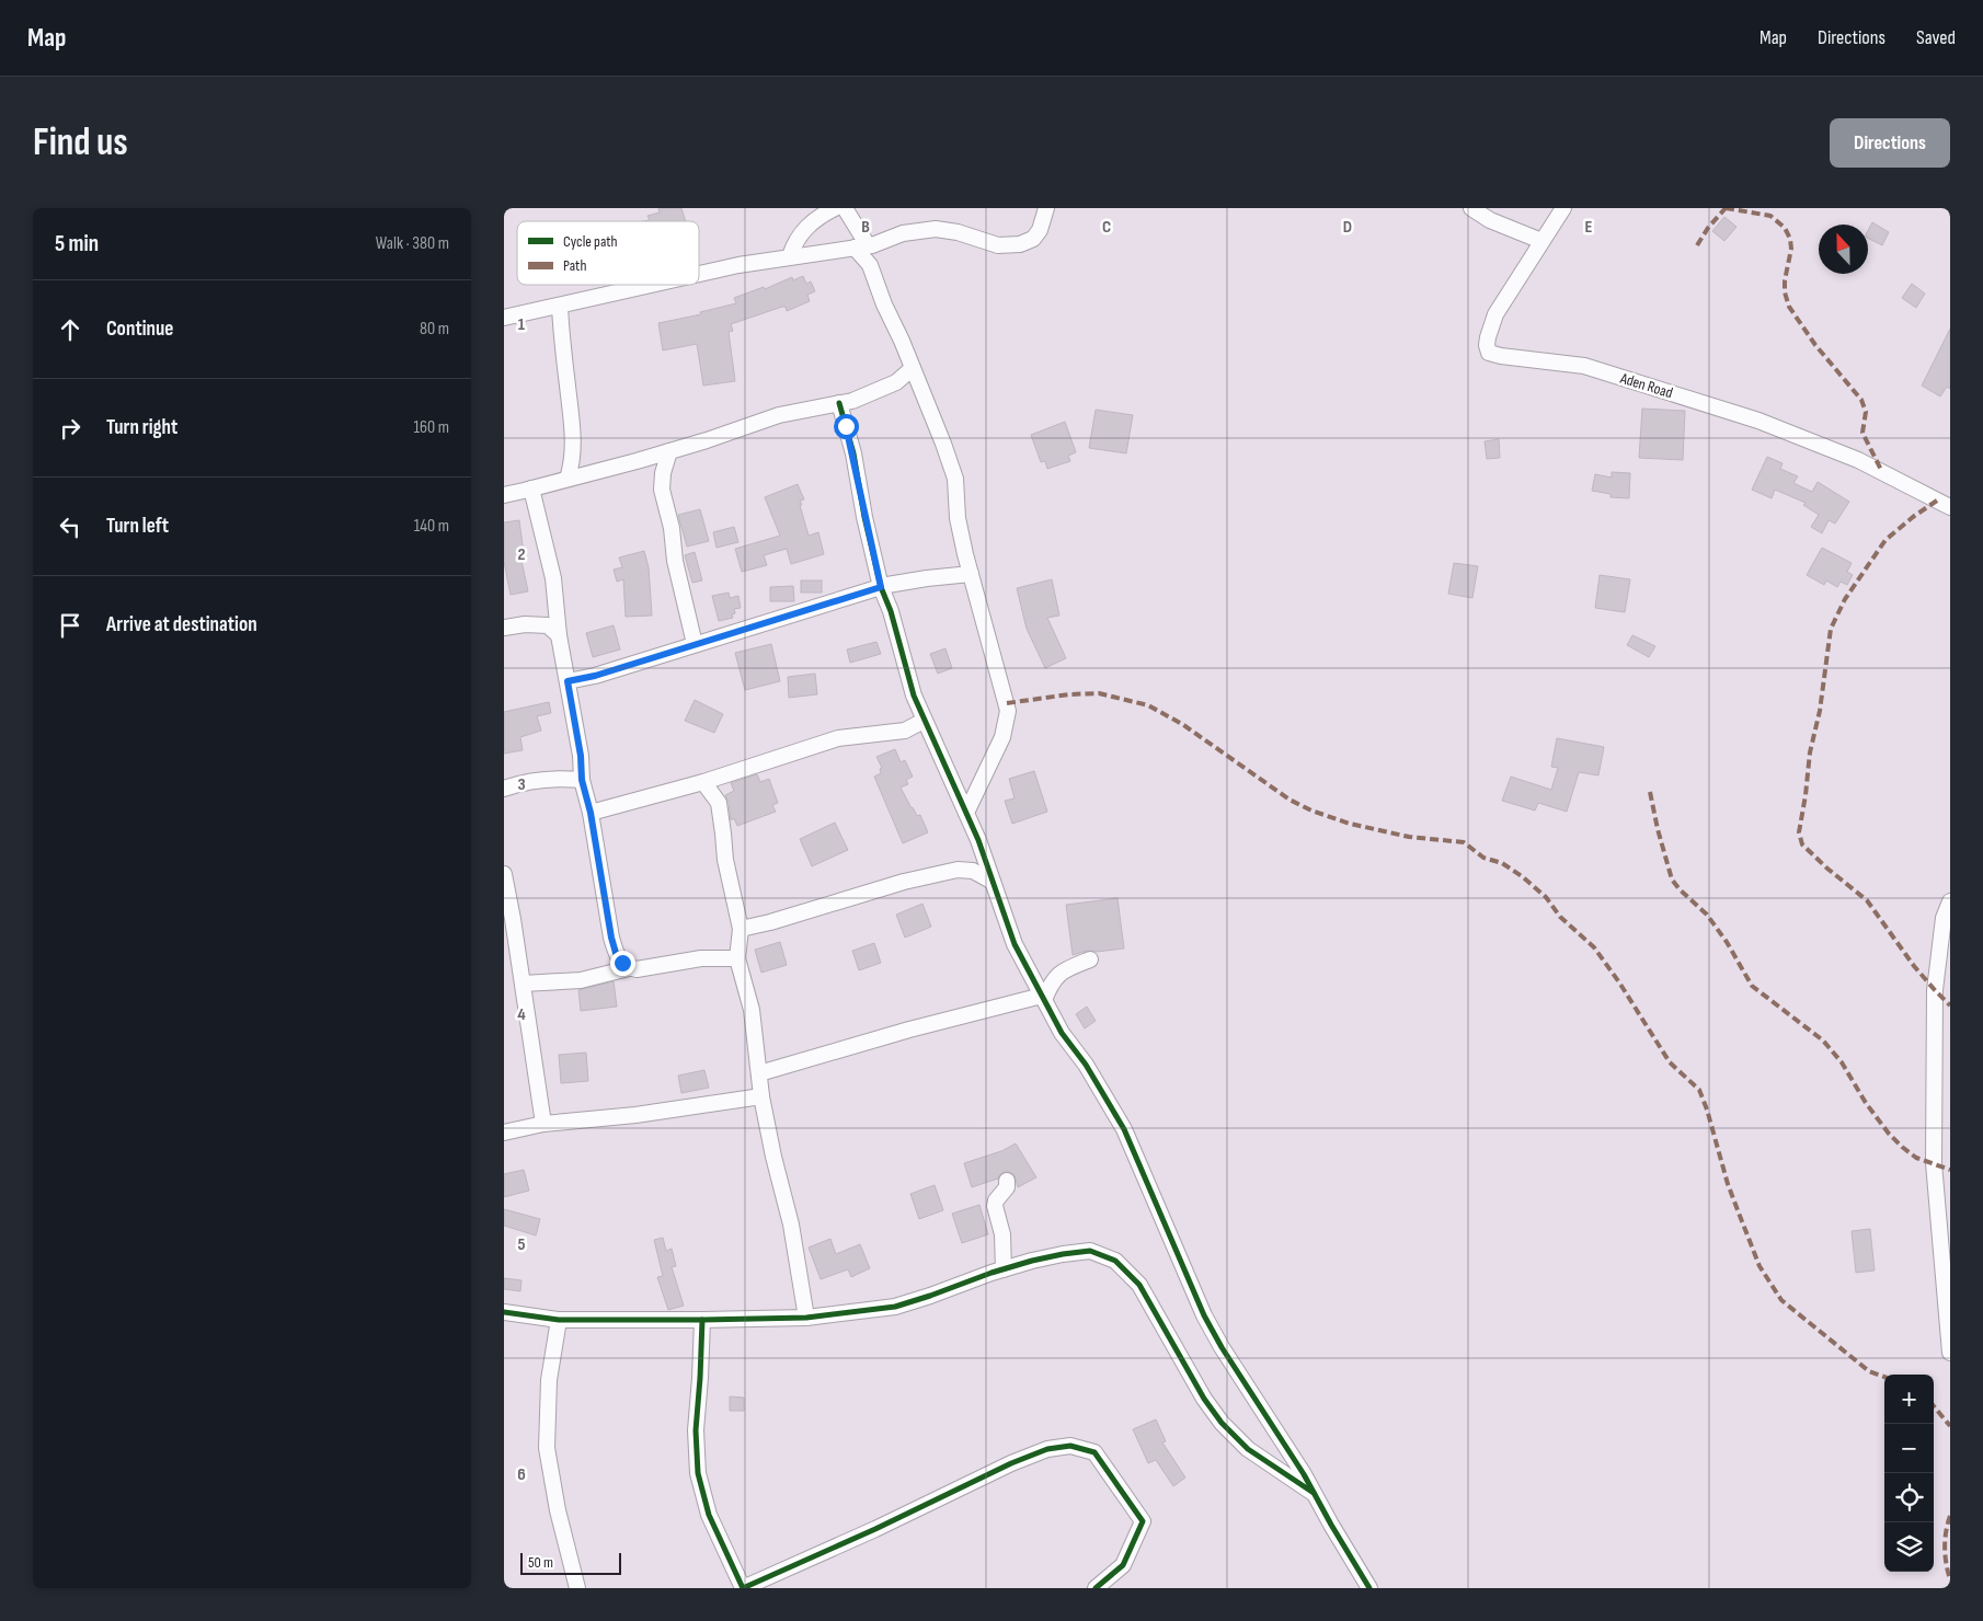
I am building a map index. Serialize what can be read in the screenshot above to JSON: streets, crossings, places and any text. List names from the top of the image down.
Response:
{
  "streets": {
    "street": ["Aden Road"]
  },
  "legend": ["Cycle path", "Path"],
  "scale_bar": "50 m",
  "north": "top",
  "page": {
    "header": "Map",
    "nav": ["Map", "Directions", "Saved"],
    "buttons": "Directions",
    "title": "Find us",
    "heading": ["5 min", "Walk · 380 m"],
    "list": [
      ["Continue", "80 m"],
      ["Turn right", "160 m"],
      ["Turn left", "140 m"],
      "Arrive at destination"
    ],
    "map_buttons": ["+", "−"],
    "scale": "50 m"
  },
  "grid": {
    "columns": [
      "B",
      "C",
      "D",
      "E"
    ],
    "rows": [
      "1",
      "2",
      "3",
      "4",
      "5",
      "6"
    ]
  }
}
